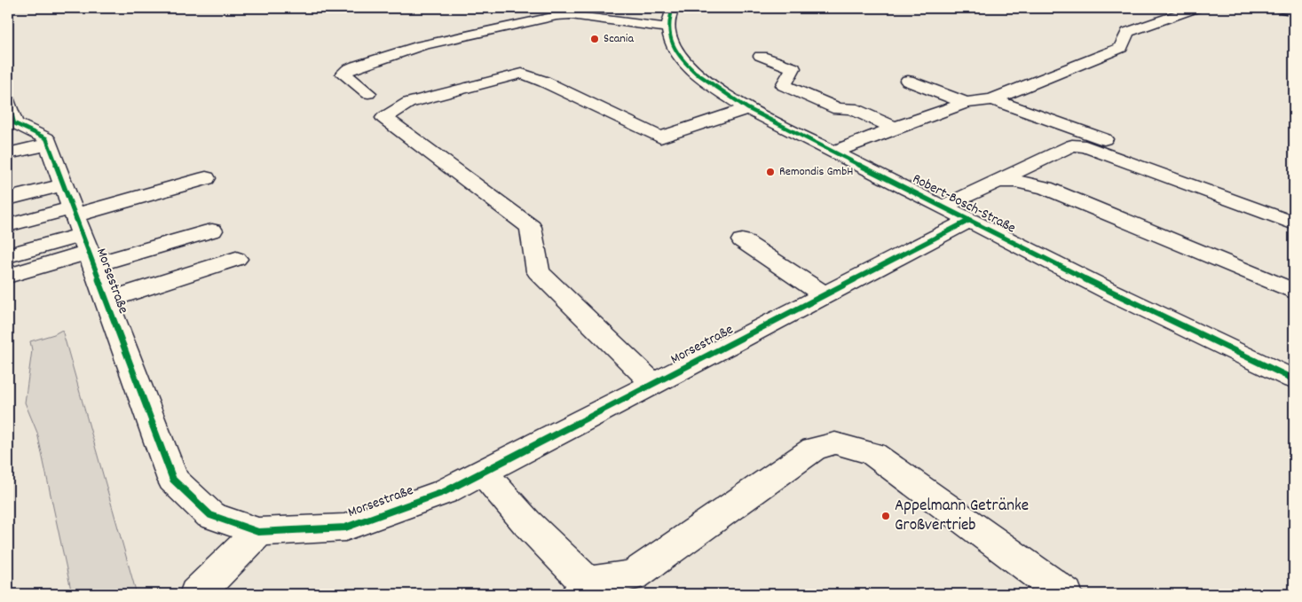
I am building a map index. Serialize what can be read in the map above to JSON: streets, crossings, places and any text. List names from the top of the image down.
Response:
{
  "streets": {
    "street": ["Robert-Bosch-Straße", "Morsestraße"]
  },
  "crossings": [
    ["Robert-Bosch-Straße", "Morsestraße"]
  ],
  "places": ["Scania", "Remondis GmbH", "Appelmann Getränke Großvertrieb"]
}
